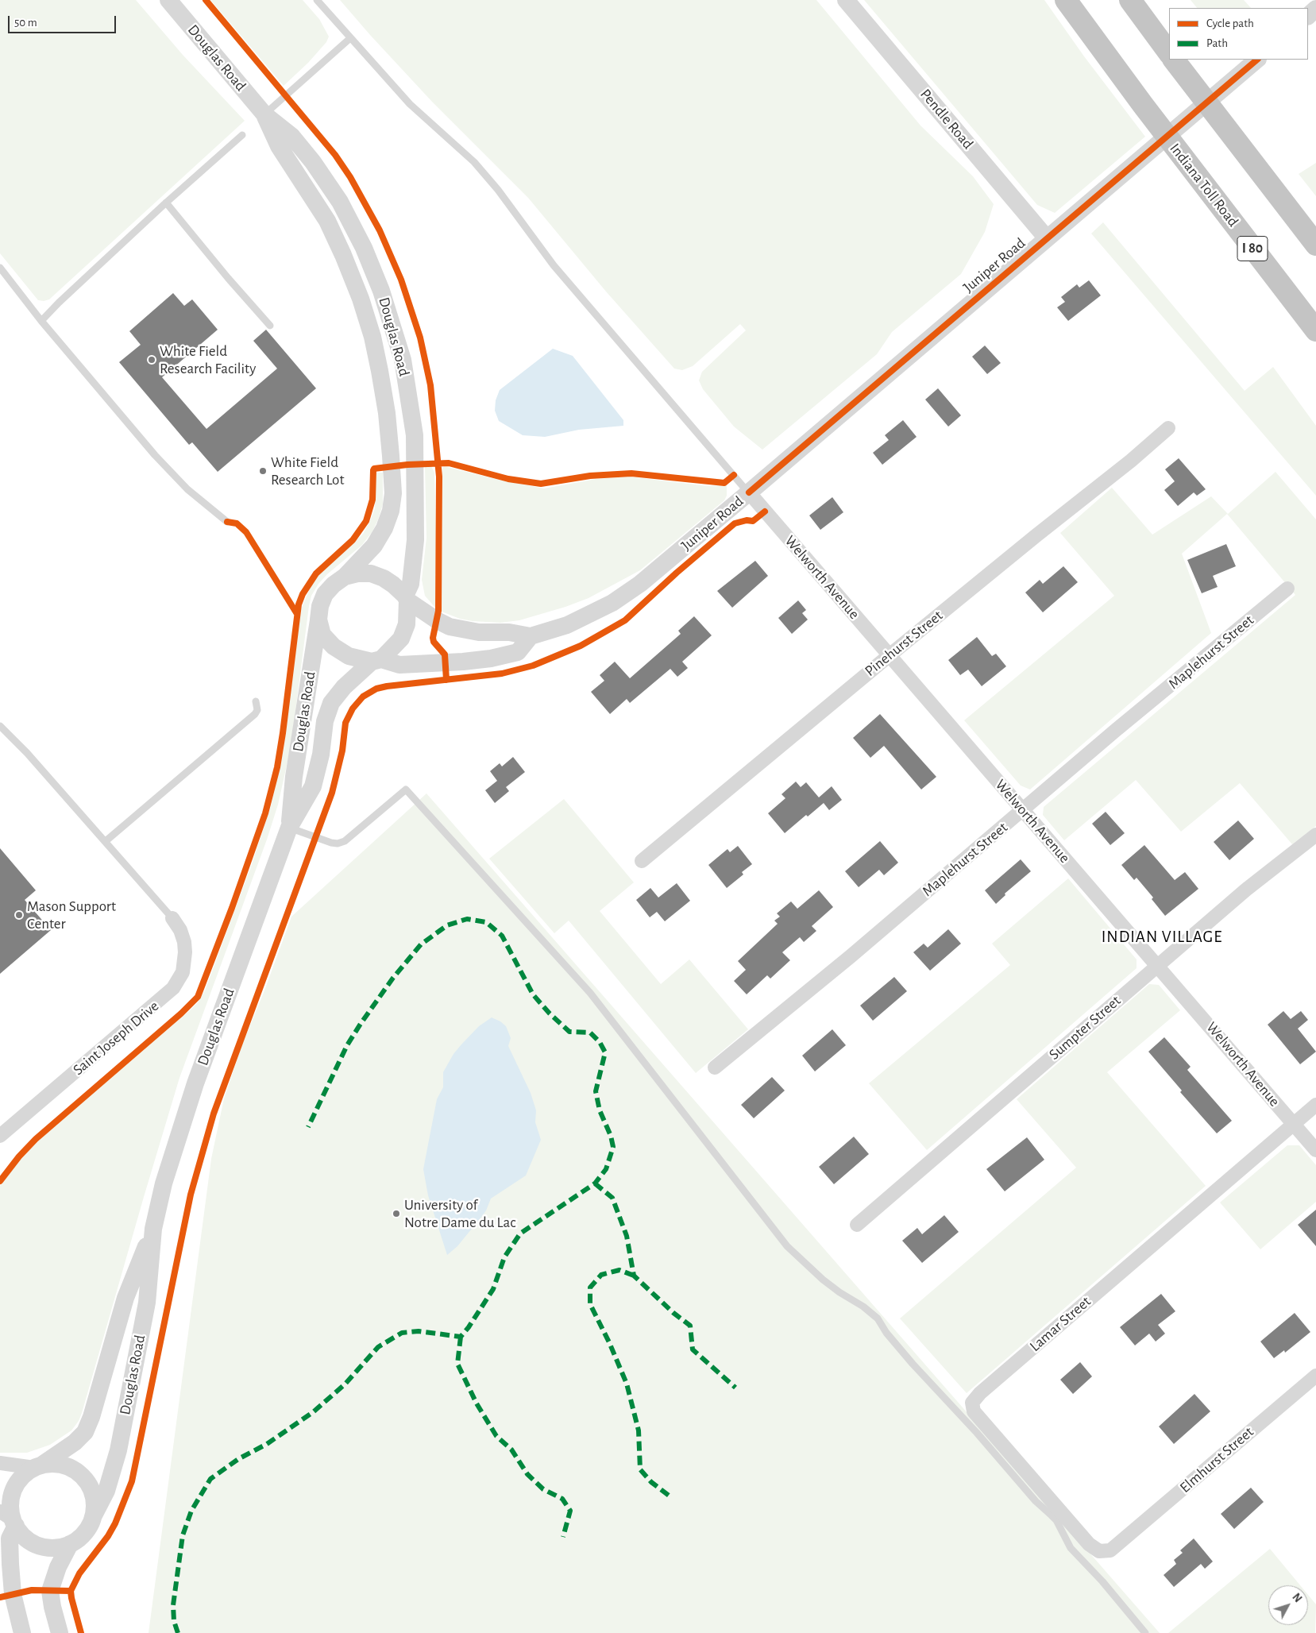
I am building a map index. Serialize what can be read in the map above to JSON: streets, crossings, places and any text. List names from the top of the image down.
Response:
{
  "streets": {
    "highway": ["Indiana Toll Road", "I 80"],
    "street": [
      "Douglas Road",
      "Pendle Road",
      "Juniper Road",
      "Welworth Avenue",
      "Pinehurst Street",
      "Maplehurst Street",
      "Sumpter Street",
      "Saint Joseph Drive",
      "Lamar Street",
      "Elmhurst Street"
    ]
  },
  "crossings": [
    ["Douglas Road", "Juniper Road"],
    ["Pendle Road", "Juniper Road"],
    ["Juniper Road", "Welworth Avenue"],
    ["Welworth Avenue", "Pinehurst Street"],
    ["Welworth Avenue", "Maplehurst Street"],
    ["Welworth Avenue", "Sumpter Street"],
    ["Welworth Avenue", "Lamar Street"],
    ["Lamar Street", "Elmhurst Street"]
  ],
  "districts": ["INDIAN VILLAGE"],
  "places": [
    "White Field Research Facility",
    "White Field Research Lot",
    "Mason Support Center",
    "University of Notre Dame du Lac"
  ],
  "legend": ["Cycle path", "Path"],
  "scale_bar": "50 m",
  "north": "top right"
}
